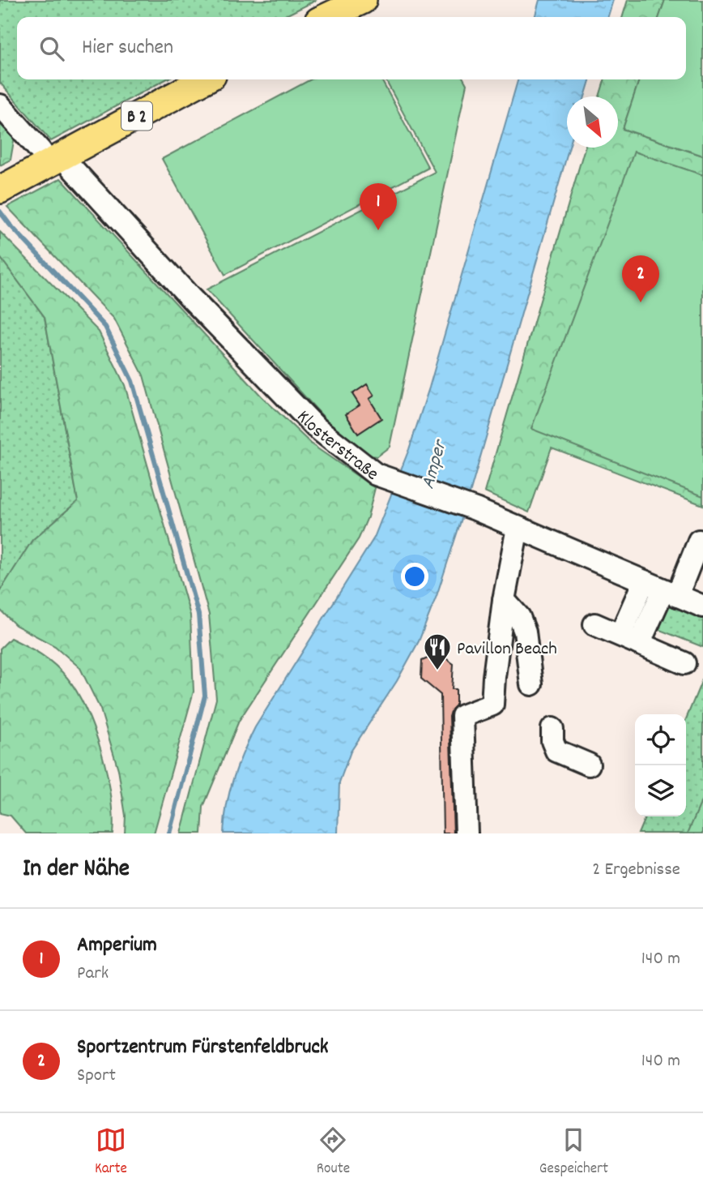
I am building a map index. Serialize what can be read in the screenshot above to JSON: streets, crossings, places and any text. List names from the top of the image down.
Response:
{
  "streets": {
    "main road": ["B 2"],
    "street": ["Klosterstraße"]
  },
  "crossings": [
    ["B 2", "Klosterstraße"]
  ],
  "water": ["Amper"],
  "places": {
    "restaurant": ["Pavillon Beach"]
  },
  "north": "bottom right",
  "page": {
    "search": "Hier suchen",
    "pins": ["1", "2"],
    "heading": ["In der Nähe", "2 Ergebnisse"],
    "list": [
      {
        "mark": "1",
        "name": "Amperium",
        "note": "Park",
        "value": "140 m"
      },
      {
        "mark": "2",
        "name": "Sportzentrum Fürstenfeldbruck",
        "note": "Sport",
        "value": "140 m"
      }
    ],
    "nav": ["Karte", "Route", "Gespeichert"]
  }
}
